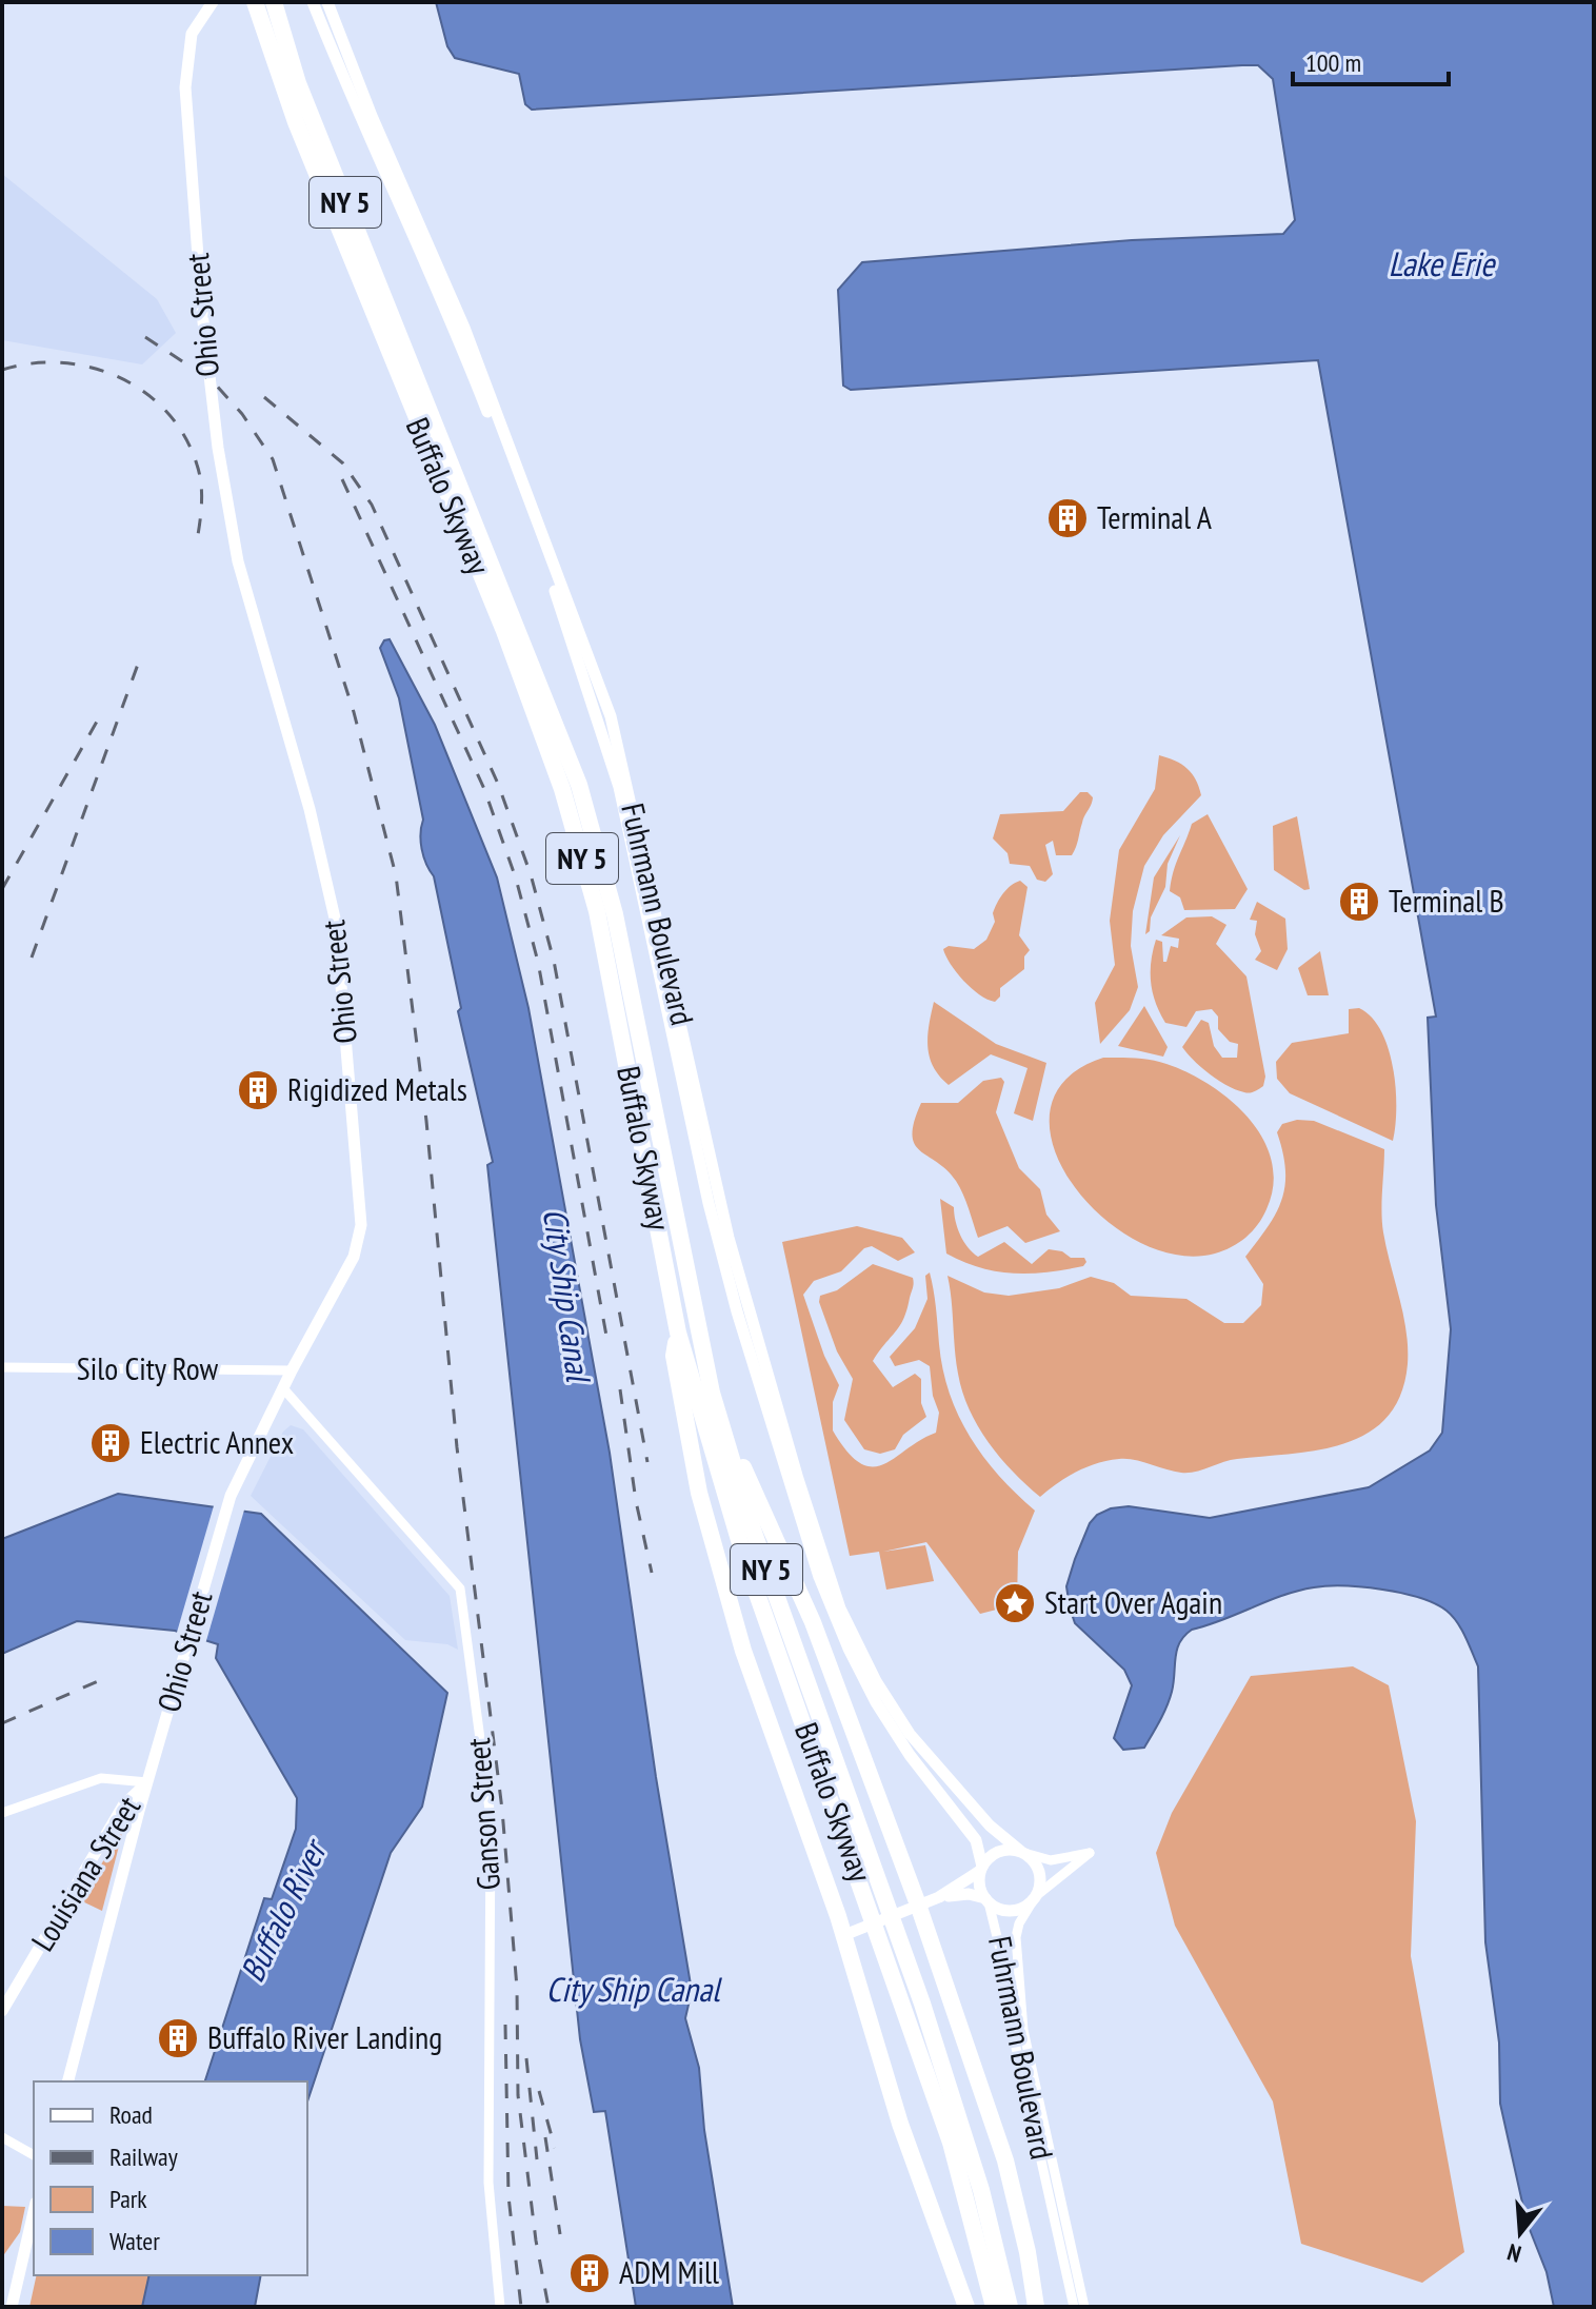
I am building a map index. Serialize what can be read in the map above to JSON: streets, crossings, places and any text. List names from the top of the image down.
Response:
{
  "streets": {
    "highway": ["NY 5", "Buffalo Skyway"],
    "street": [
      "Ohio Street",
      "Fuhrmann Boulevard",
      "Silo City Row",
      "Ganson Street",
      "Louisiana Street"
    ]
  },
  "crossings": [
    ["Ohio Street", "Silo City Row"],
    ["Ohio Street", "Ganson Street"],
    ["Ohio Street", "Louisiana Street"]
  ],
  "water": ["Lake Erie", "City Ship Canal", "Buffalo River"],
  "places": {
    "building": [
      "Terminal A",
      "Terminal B",
      "Rigidized Metals",
      "Electric Annex",
      "Buffalo River Landing",
      "ADM Mill"
    ],
    "place": ["Start Over Again"]
  },
  "legend": [
    "Road",
    "Railway",
    "Park",
    "Water"
  ],
  "scale_bar": "100 m",
  "north": "bottom"
}
